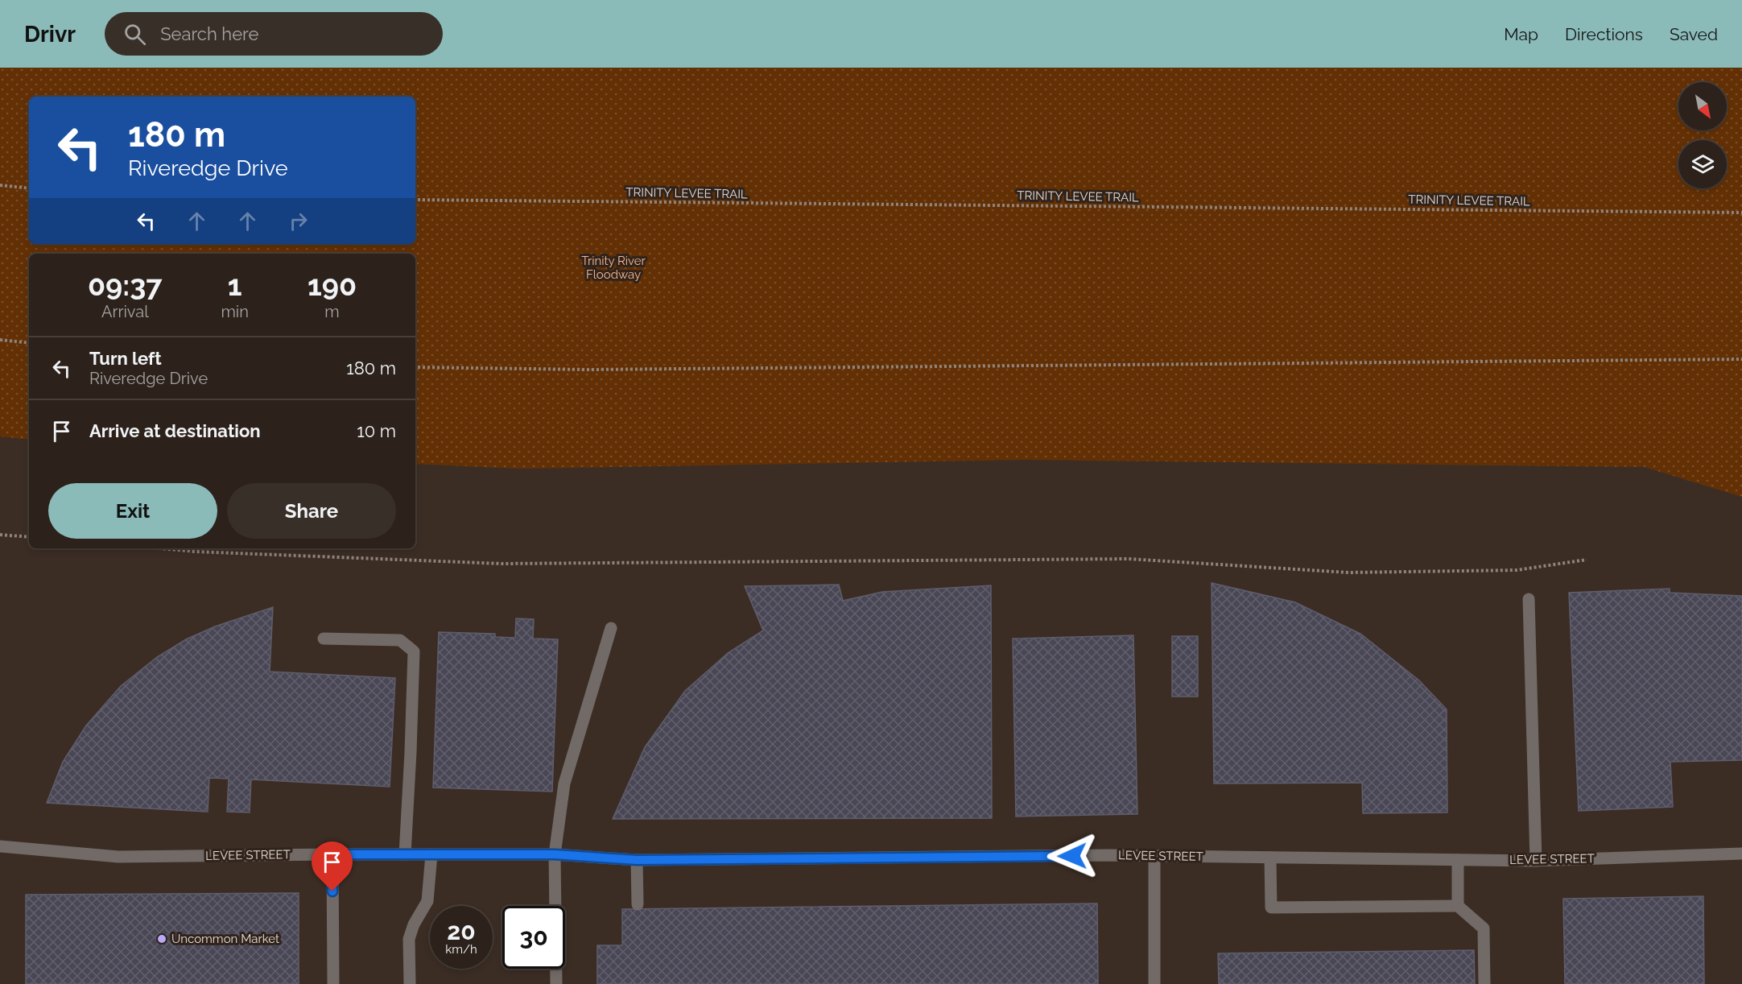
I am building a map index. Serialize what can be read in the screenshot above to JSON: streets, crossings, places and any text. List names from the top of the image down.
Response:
{
  "streets": {
    "street": ["LEVEE STREET"],
    "path": ["TRINITY LEVEE TRAIL"]
  },
  "parks": ["Trinity River Floodway"],
  "places": ["Uncommon Market"],
  "north": "bottom right",
  "page": {
    "header": "Drivr",
    "search": "Search here",
    "nav": ["Map", "Directions", "Saved"],
    "turn": ["180 m", "Riveredge Drive"],
    "eta": [
      "09:37",
      "Arrival",
      "1",
      "min",
      "190",
      "m"
    ],
    "list": [
      {
        "name": "Turn left",
        "note": "Riveredge Drive",
        "value": "180 m"
      },
      {
        "name": "Arrive at destination",
        "value": "10 m"
      }
    ],
    "buttons": ["Exit", "Share"],
    "speed": "20 km/h",
    "limit": "30"
  }
}
